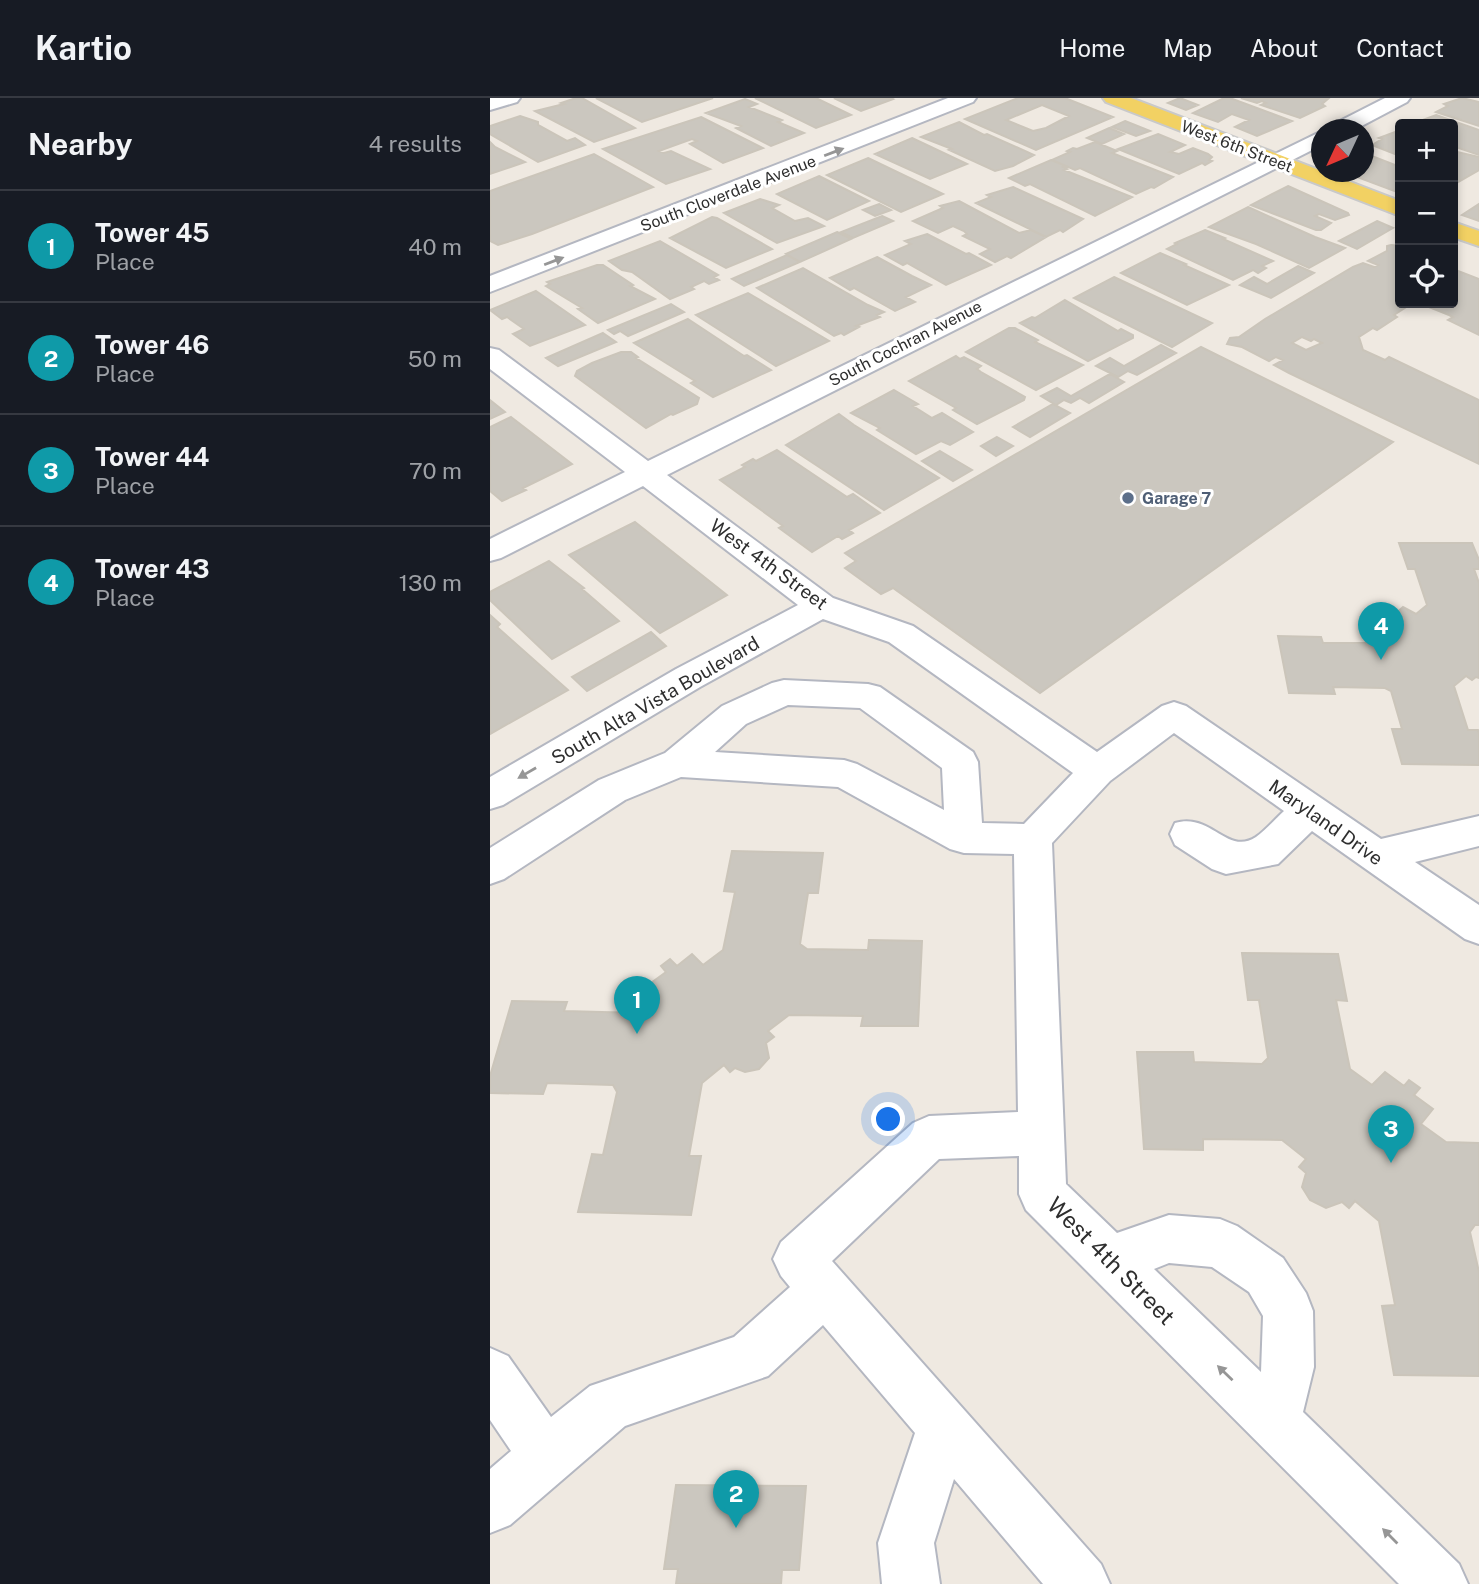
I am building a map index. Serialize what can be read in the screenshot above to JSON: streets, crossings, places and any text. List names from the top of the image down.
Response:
{
  "streets": {
    "main road": ["West 6th Street"],
    "street": [
      "South Cloverdale Avenue",
      "South Cochran Avenue",
      "West 4th Street",
      "South Alta Vista Boulevard",
      "Maryland Drive"
    ]
  },
  "crossings": [
    ["West 6th Street", "South Cochran Avenue"],
    ["South Cochran Avenue", "West 4th Street"],
    ["West 4th Street", "South Alta Vista Boulevard"],
    ["West 4th Street", "Maryland Drive"]
  ],
  "one_way": ["South Cloverdale Avenue"],
  "places": ["Garage 7"],
  "north": "bottom left",
  "page": {
    "header": "Kartio",
    "nav": [
      "Home",
      "Map",
      "About",
      "Contact"
    ],
    "heading": ["Nearby", "4 results"],
    "map_buttons": ["+", "−"],
    "list": [
      {
        "mark": "1",
        "name": "Tower 45",
        "note": "Place",
        "value": "40 m"
      },
      {
        "mark": "2",
        "name": "Tower 46",
        "note": "Place",
        "value": "50 m"
      },
      {
        "mark": "3",
        "name": "Tower 44",
        "note": "Place",
        "value": "70 m"
      },
      {
        "mark": "4",
        "name": "Tower 43",
        "note": "Place",
        "value": "130 m"
      }
    ],
    "pins": [
      "4",
      "1",
      "3",
      "2"
    ]
  }
}
